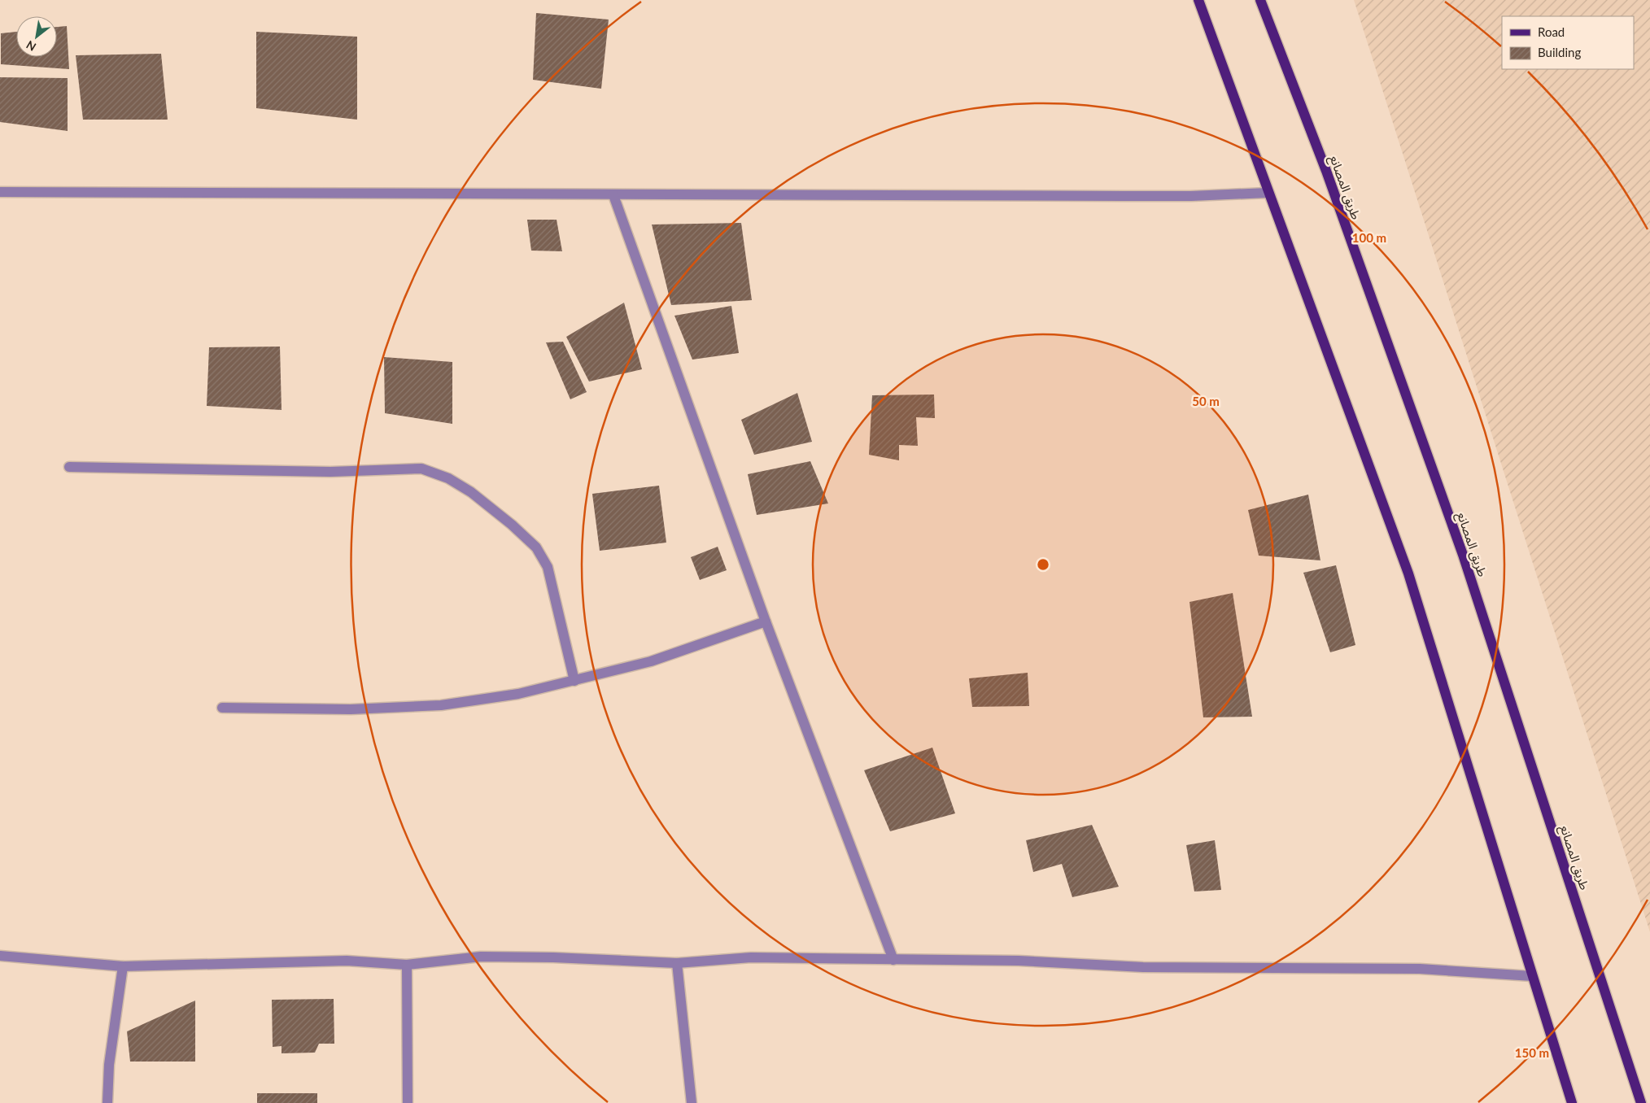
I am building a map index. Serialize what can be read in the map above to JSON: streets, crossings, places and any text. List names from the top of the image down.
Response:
{
  "streets": {
    "main road": ["طريق المصانع"]
  },
  "legend": ["Road", "Building"],
  "north": "bottom left",
  "rings": ["100 m", "50 m", "150 m"]
}
